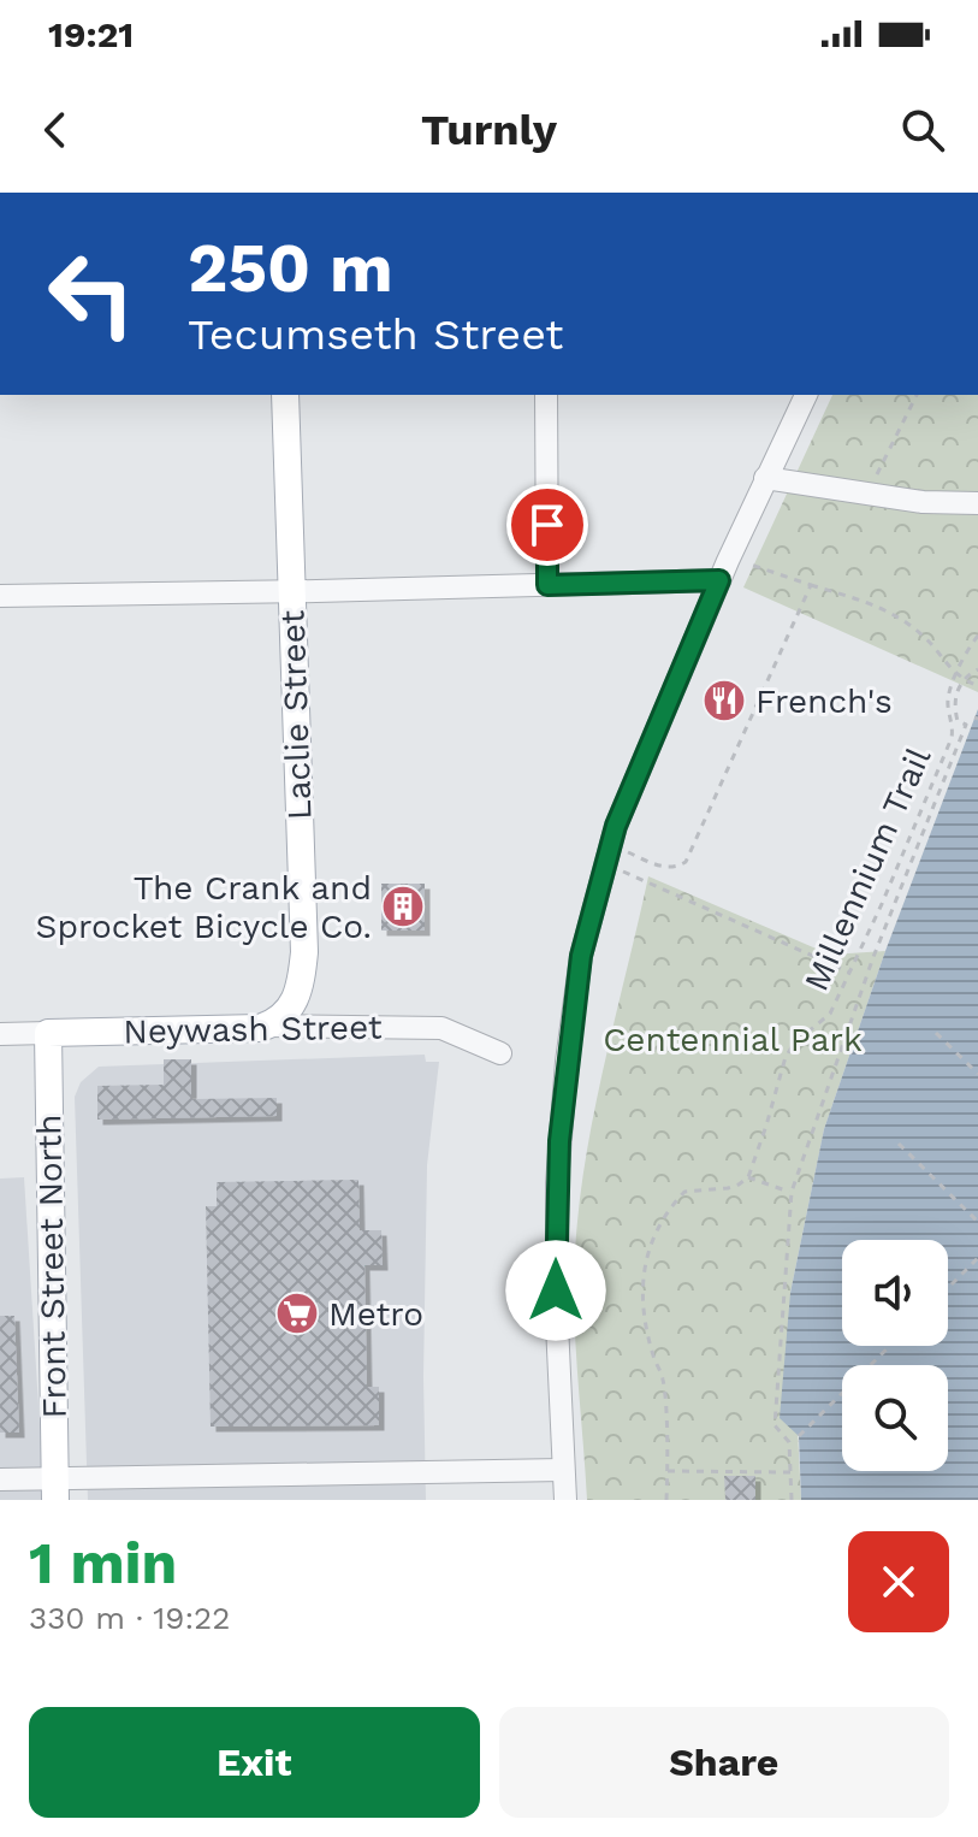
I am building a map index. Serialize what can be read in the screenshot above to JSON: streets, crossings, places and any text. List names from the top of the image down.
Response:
{
  "streets": {
    "main road": ["Laclie Street", "Neywash Street", "Front Street North"],
    "path": ["Millennium Trail"]
  },
  "crossings": [
    ["Laclie Street", "Neywash Street"],
    ["Neywash Street", "Front Street North"]
  ],
  "parks": ["Centennial Park"],
  "places": {
    "restaurant": ["French's"],
    "building": ["The Crank and Sprocket Bicycle Co."],
    "supermarket": ["Metro"]
  },
  "page": {
    "status": "19:21",
    "header": "Turnly",
    "turn": ["250 m", "Tecumseth Street"],
    "heading": ["1 min", "330 m · 19:22"],
    "buttons": ["Exit", "Share"]
  }
}
